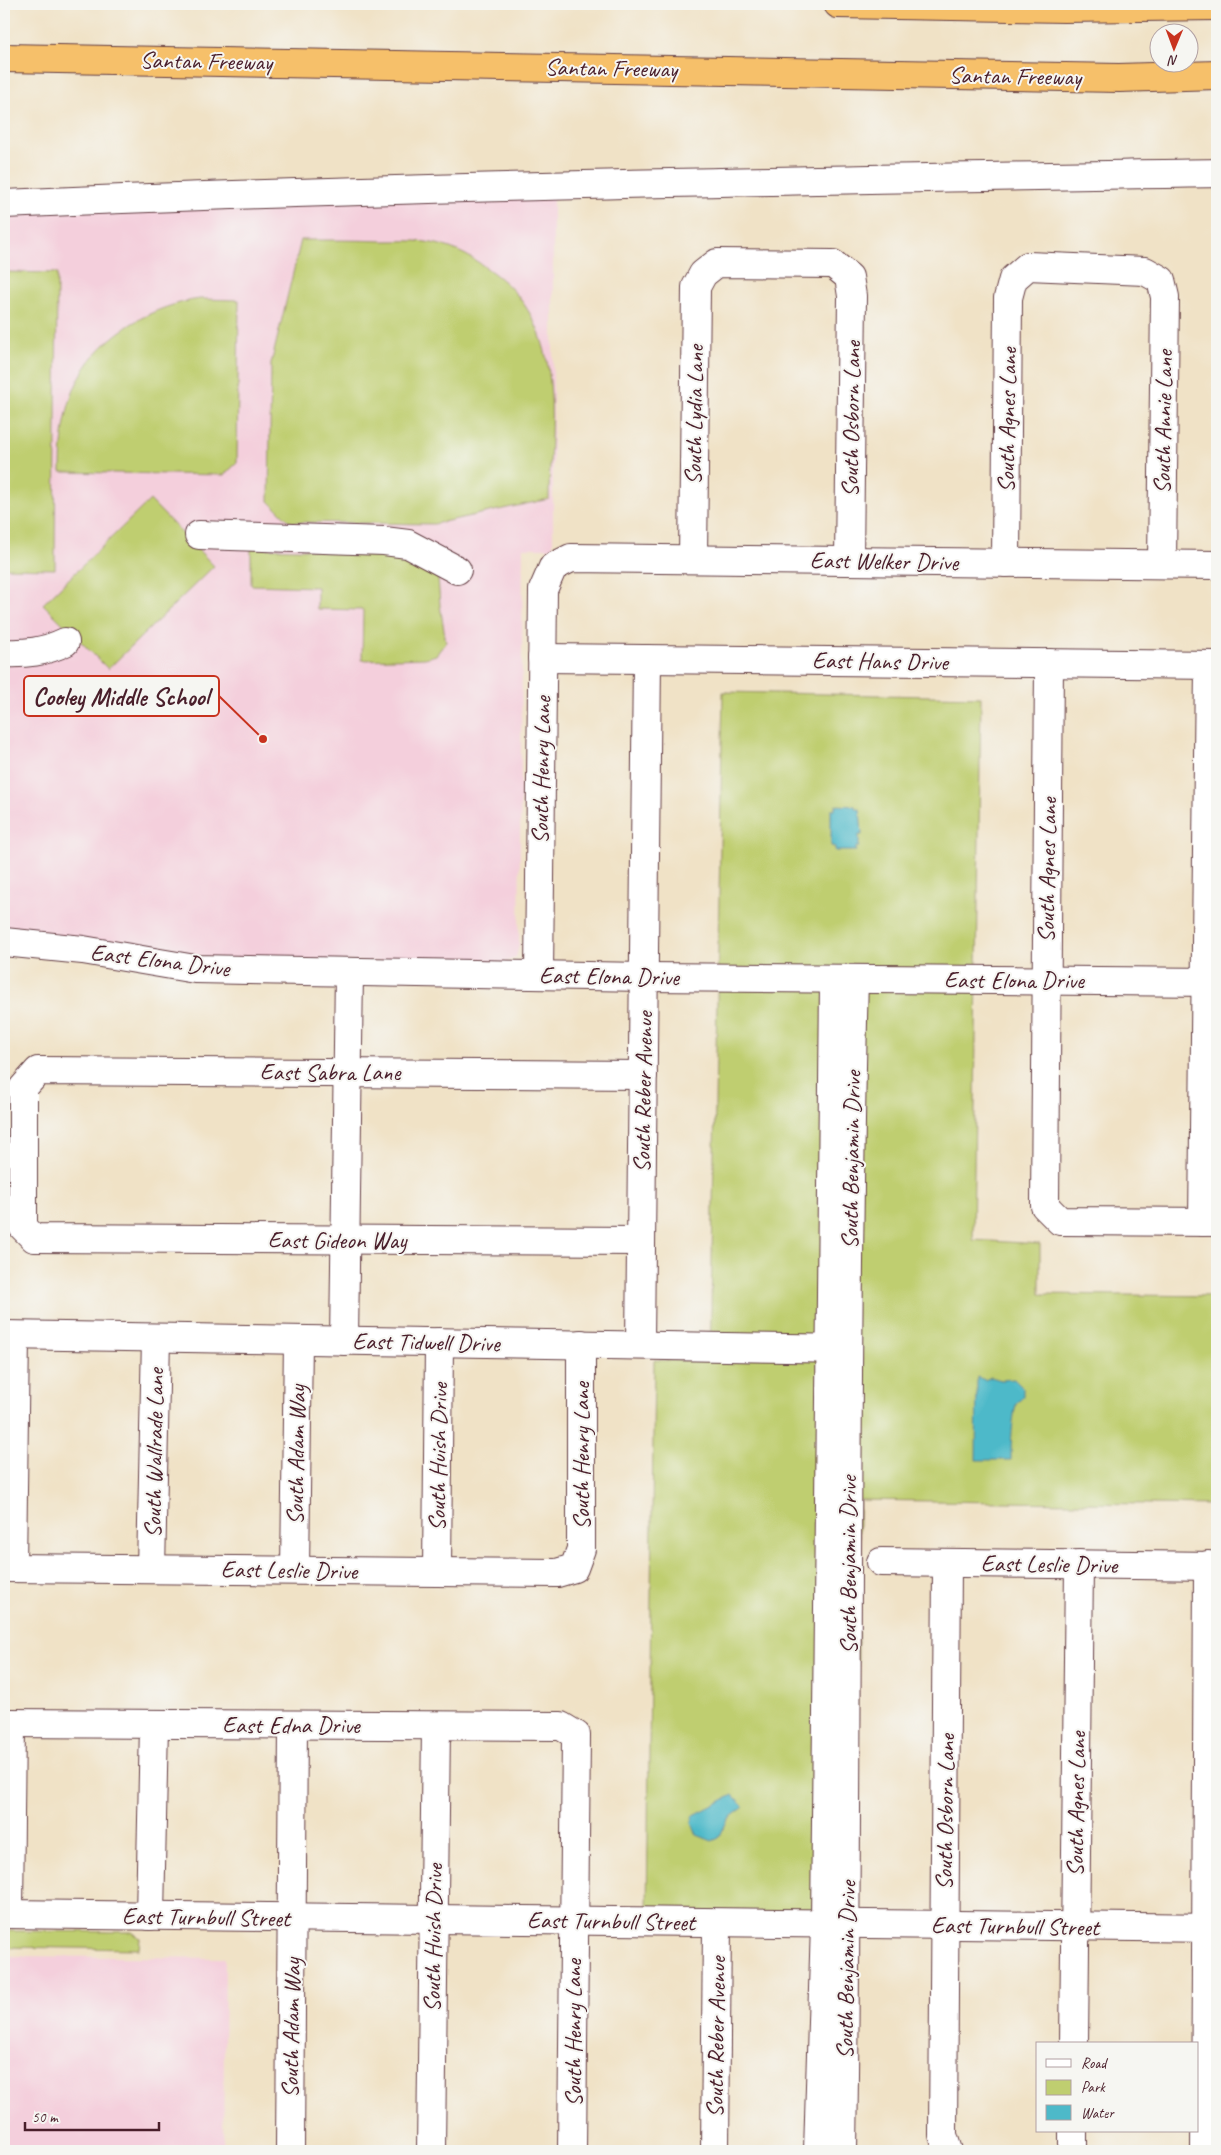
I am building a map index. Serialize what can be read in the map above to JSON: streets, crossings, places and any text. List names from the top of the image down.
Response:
{
  "streets": {
    "highway": ["Santan Freeway"],
    "street": [
      "South Lydia Lane",
      "South Osborn Lane",
      "South Agnes Lane",
      "South Annie Lane",
      "East Welker Drive",
      "East Hans Drive",
      "South Henry Lane",
      "East Elona Drive",
      "East Sabra Lane",
      "South Reber Avenue",
      "South Benjamin Drive",
      "East Gideon Way",
      "East Tidwell Drive",
      "South Wallrade Lane",
      "South Adam Way",
      "South Huish Drive",
      "East Leslie Drive",
      "East Edna Drive",
      "East Turnbull Street"
    ]
  },
  "crossings": [
    ["South Lydia Lane", "South Osborn Lane"],
    ["South Lydia Lane", "East Welker Drive"],
    ["South Osborn Lane", "East Welker Drive"],
    ["South Osborn Lane", "East Leslie Drive"],
    ["South Osborn Lane", "East Turnbull Street"],
    ["South Agnes Lane", "South Annie Lane"],
    ["South Agnes Lane", "East Welker Drive"],
    ["South Agnes Lane", "East Hans Drive"],
    ["South Agnes Lane", "East Elona Drive"],
    ["South Agnes Lane", "East Leslie Drive"],
    ["South Agnes Lane", "East Turnbull Street"],
    ["South Annie Lane", "East Welker Drive"],
    ["East Welker Drive", "South Henry Lane"],
    ["East Hans Drive", "South Henry Lane"],
    ["East Hans Drive", "South Reber Avenue"],
    ["South Henry Lane", "East Elona Drive"],
    ["South Henry Lane", "East Tidwell Drive"],
    ["South Henry Lane", "East Leslie Drive"],
    ["South Henry Lane", "East Edna Drive"],
    ["South Henry Lane", "East Turnbull Street"],
    ["East Elona Drive", "South Reber Avenue"],
    ["East Elona Drive", "South Benjamin Drive"],
    ["East Sabra Lane", "South Reber Avenue"],
    ["East Sabra Lane", "East Gideon Way"],
    ["South Reber Avenue", "East Gideon Way"],
    ["South Reber Avenue", "East Tidwell Drive"],
    ["South Reber Avenue", "East Turnbull Street"],
    ["South Benjamin Drive", "East Tidwell Drive"],
    ["South Benjamin Drive", "East Turnbull Street"],
    ["East Tidwell Drive", "South Wallrade Lane"],
    ["East Tidwell Drive", "South Adam Way"],
    ["East Tidwell Drive", "South Huish Drive"],
    ["South Wallrade Lane", "East Leslie Drive"],
    ["South Adam Way", "East Leslie Drive"],
    ["South Adam Way", "East Edna Drive"],
    ["South Adam Way", "East Turnbull Street"],
    ["South Huish Drive", "East Leslie Drive"],
    ["South Huish Drive", "East Edna Drive"],
    ["South Huish Drive", "East Turnbull Street"]
  ],
  "places": ["Cooley Middle School"],
  "legend": ["Road", "Park", "Water"],
  "scale_bar": "50 m",
  "north": "bottom"
}
